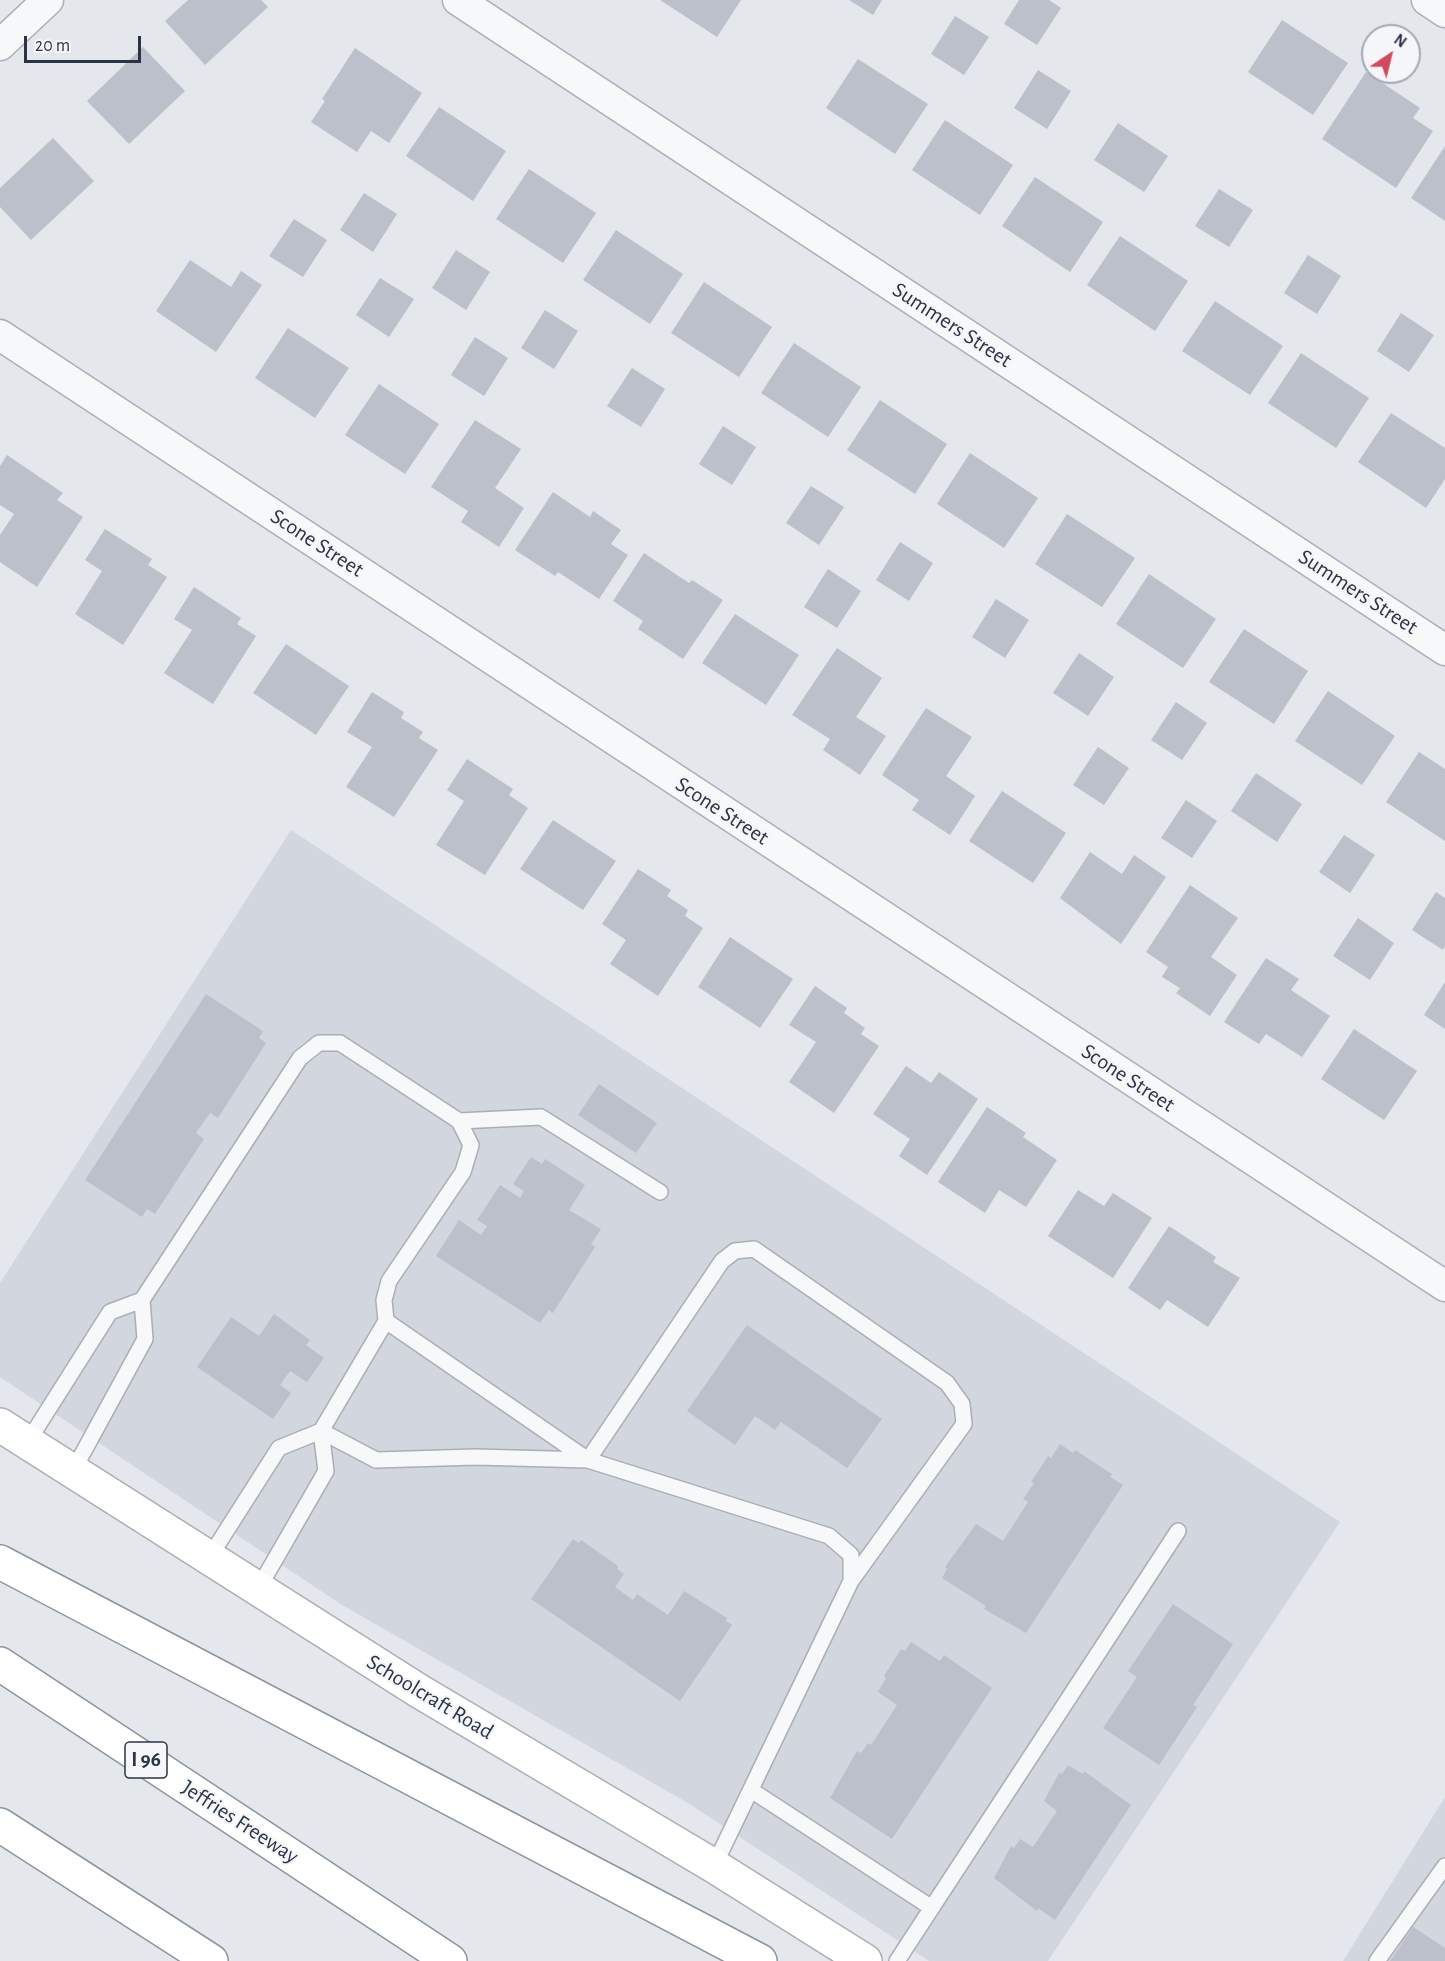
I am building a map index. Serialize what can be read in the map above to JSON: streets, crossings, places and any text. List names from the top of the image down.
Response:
{
  "streets": {
    "main road": ["Schoolcraft Road", "I 96", "Jeffries Freeway"],
    "street": ["Summers Street", "Scone Street"]
  },
  "scale_bar": "20 m",
  "north": "top right"
}
